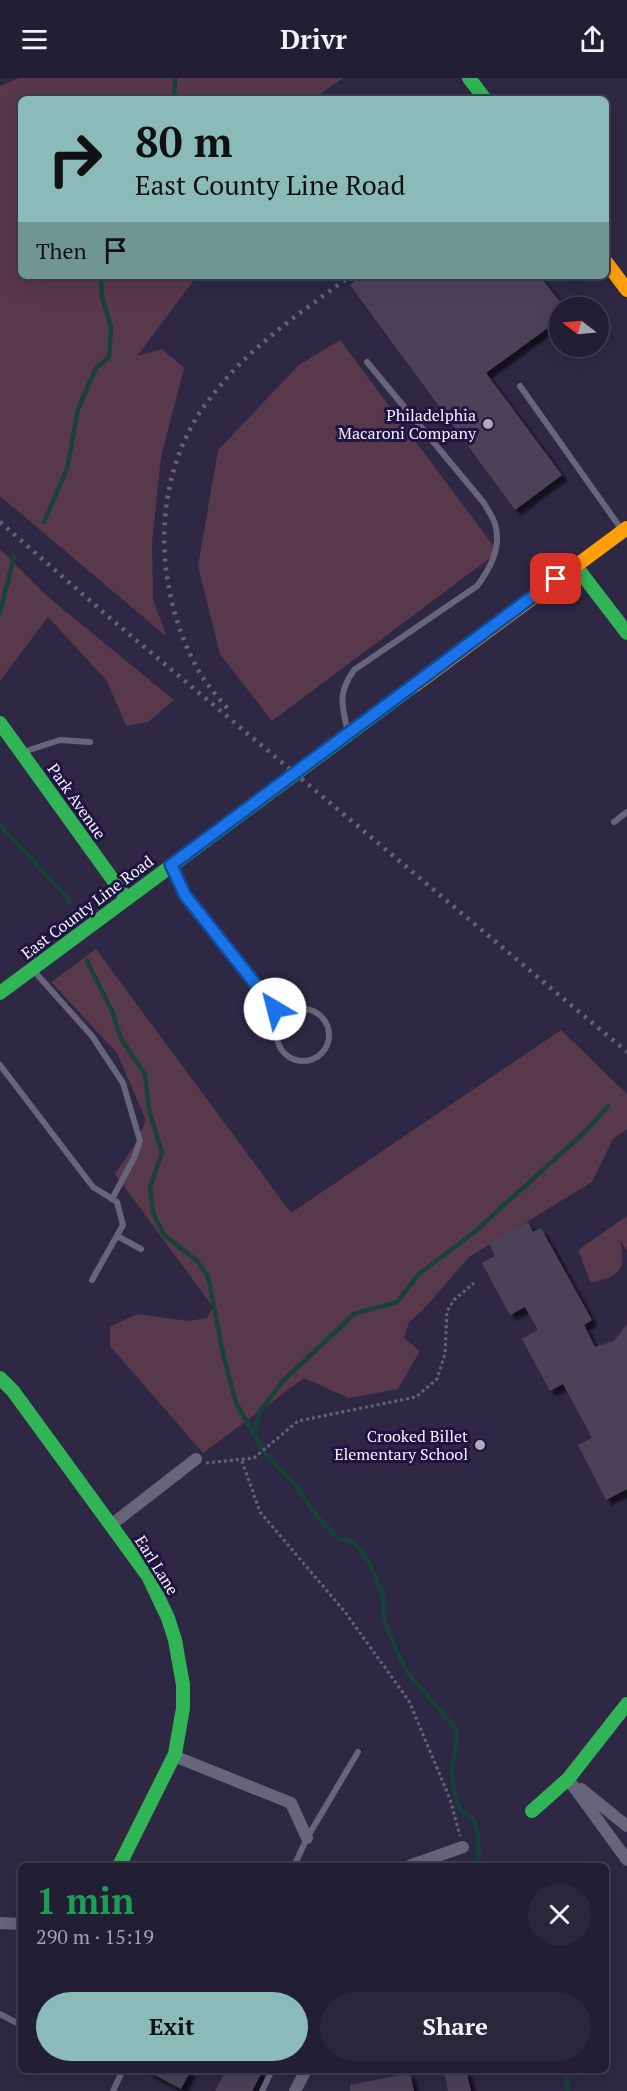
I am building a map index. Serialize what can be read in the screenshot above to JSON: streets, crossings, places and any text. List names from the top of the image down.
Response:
{
  "streets": {
    "street": ["Park Avenue", "East County Line Road", "Earl Lane"]
  },
  "crossings": [
    ["Park Avenue", "East County Line Road"]
  ],
  "places": ["Philadelphia Macaroni Company", "Crooked Billet Elementary School"],
  "north": "left",
  "page": {
    "header": "Drivr",
    "turn": ["80 m", "East County Line Road"],
    "then": "Then",
    "heading": ["1 min", "290 m · 15:19"],
    "buttons": ["Exit", "Share"]
  }
}
